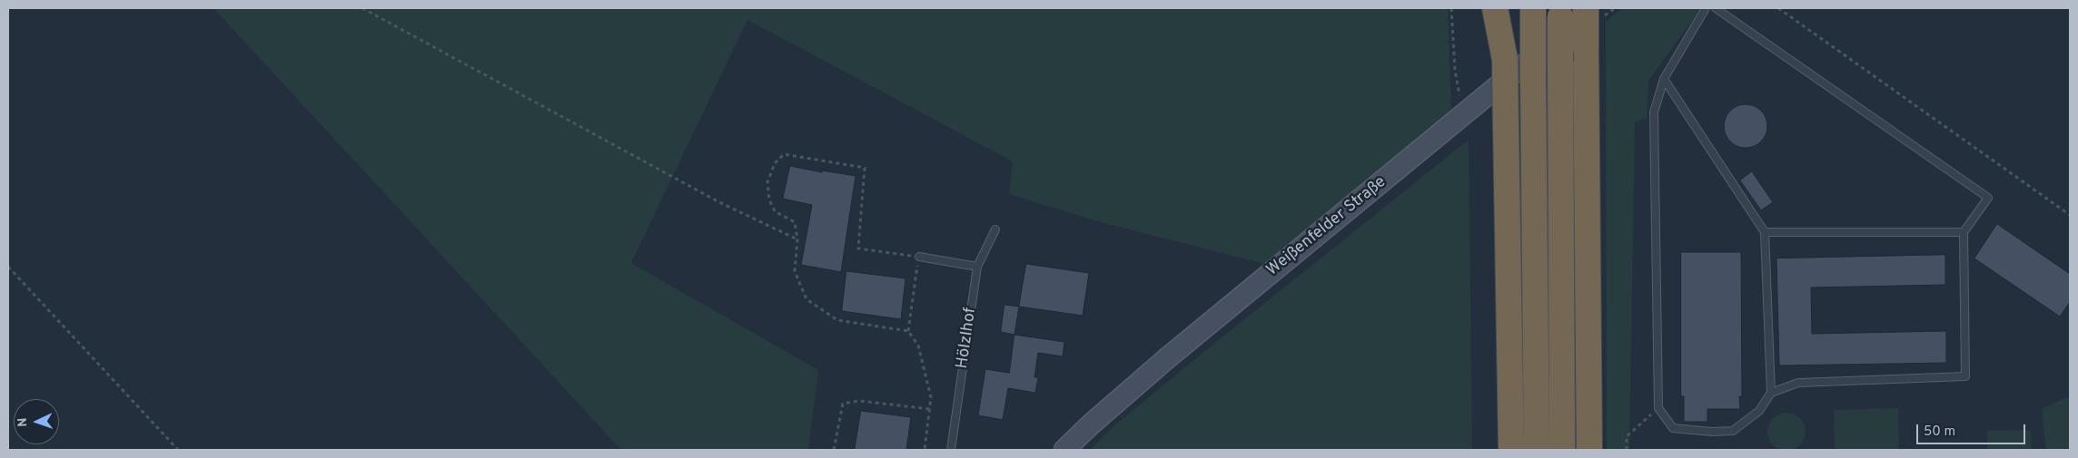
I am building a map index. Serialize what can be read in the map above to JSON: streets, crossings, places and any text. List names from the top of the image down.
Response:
{
  "streets": {
    "street": ["Weißenfelder Straße"],
    "lane": ["Hölzlhof"]
  },
  "scale_bar": "50 m",
  "north": "left"
}
